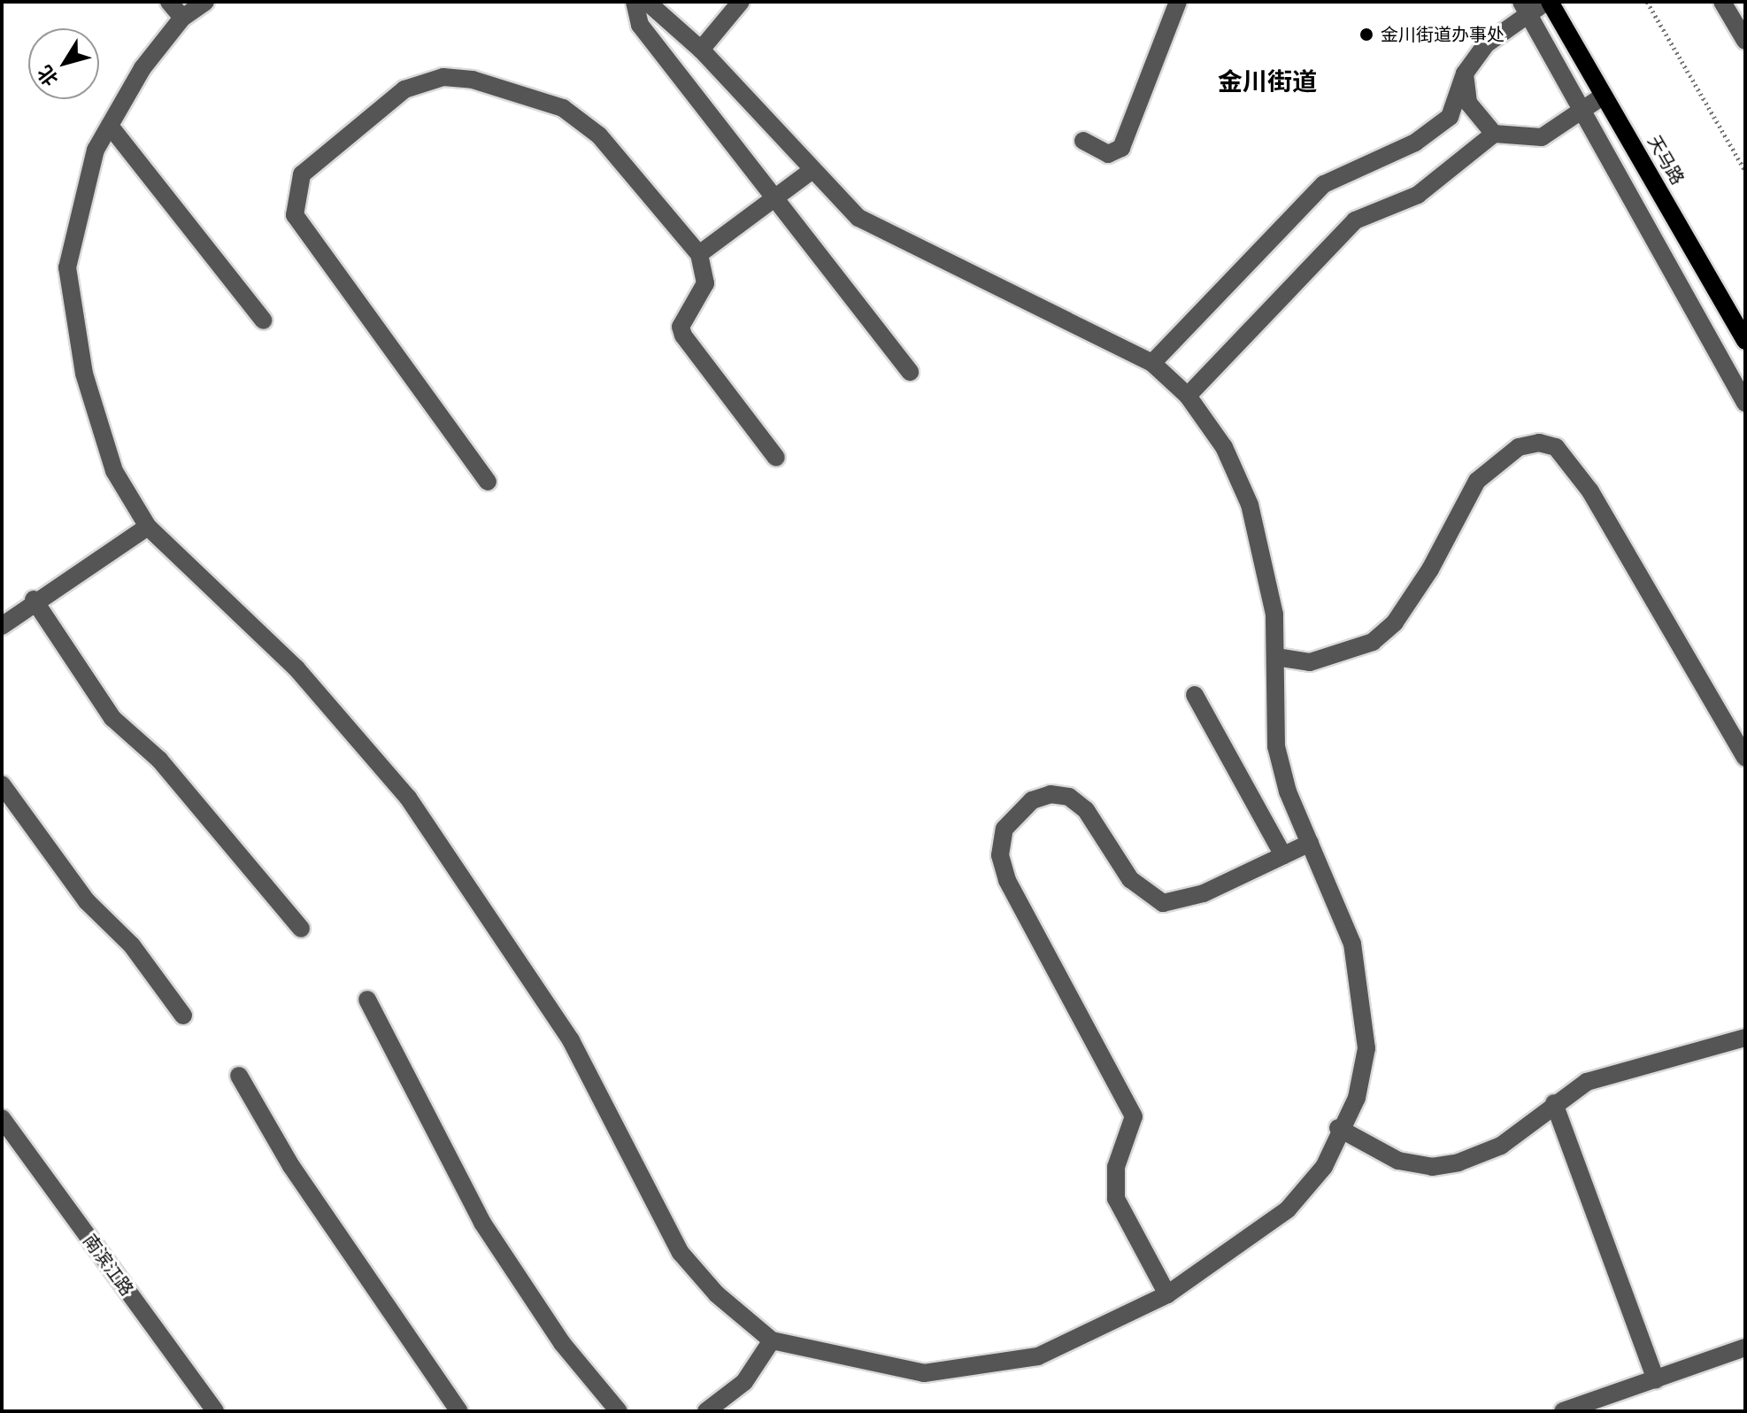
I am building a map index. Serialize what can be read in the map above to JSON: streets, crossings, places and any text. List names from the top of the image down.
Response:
{
  "streets": {
    "main road": ["天马路"],
    "street": ["南滨江路"]
  },
  "districts": ["金川街道"],
  "places": ["金川街道办事处"],
  "north": "bottom left"
}
